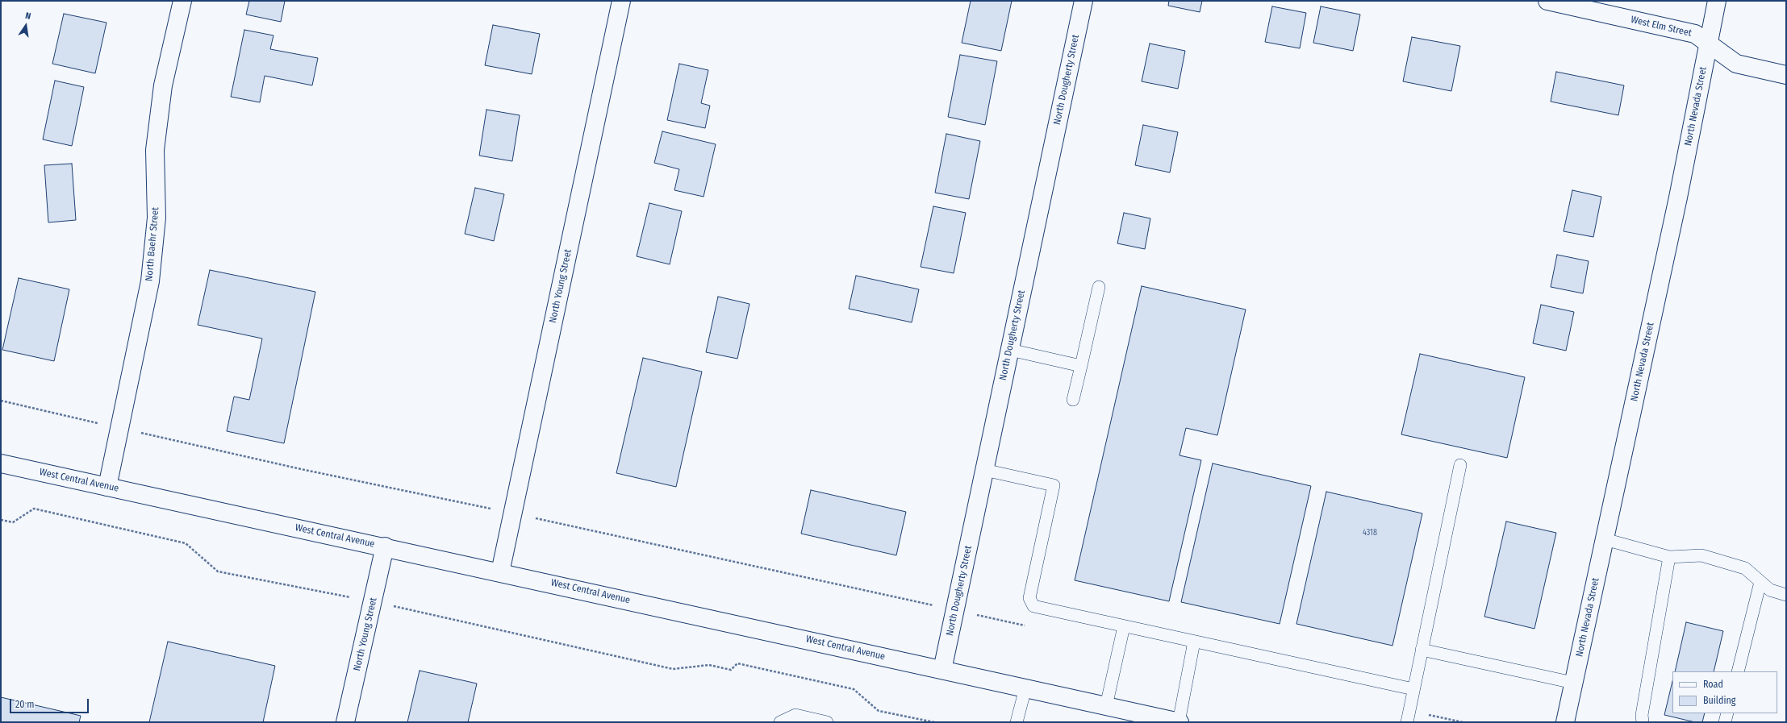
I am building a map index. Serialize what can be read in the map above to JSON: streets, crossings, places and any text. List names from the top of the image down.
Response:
{
  "streets": {
    "street": [
      "West Elm Street",
      "North Dougherty Street",
      "North Nevada Street",
      "North Baehr Street",
      "North Young Street",
      "West Central Avenue"
    ]
  },
  "crossings": [
    ["West Elm Street", "North Nevada Street"],
    ["North Dougherty Street", "West Central Avenue"],
    ["North Baehr Street", "West Central Avenue"],
    ["North Young Street", "West Central Avenue"]
  ],
  "house_numbers": ["4318"],
  "legend": ["Road", "Building"],
  "scale_bar": "20 m",
  "north": "top"
}
